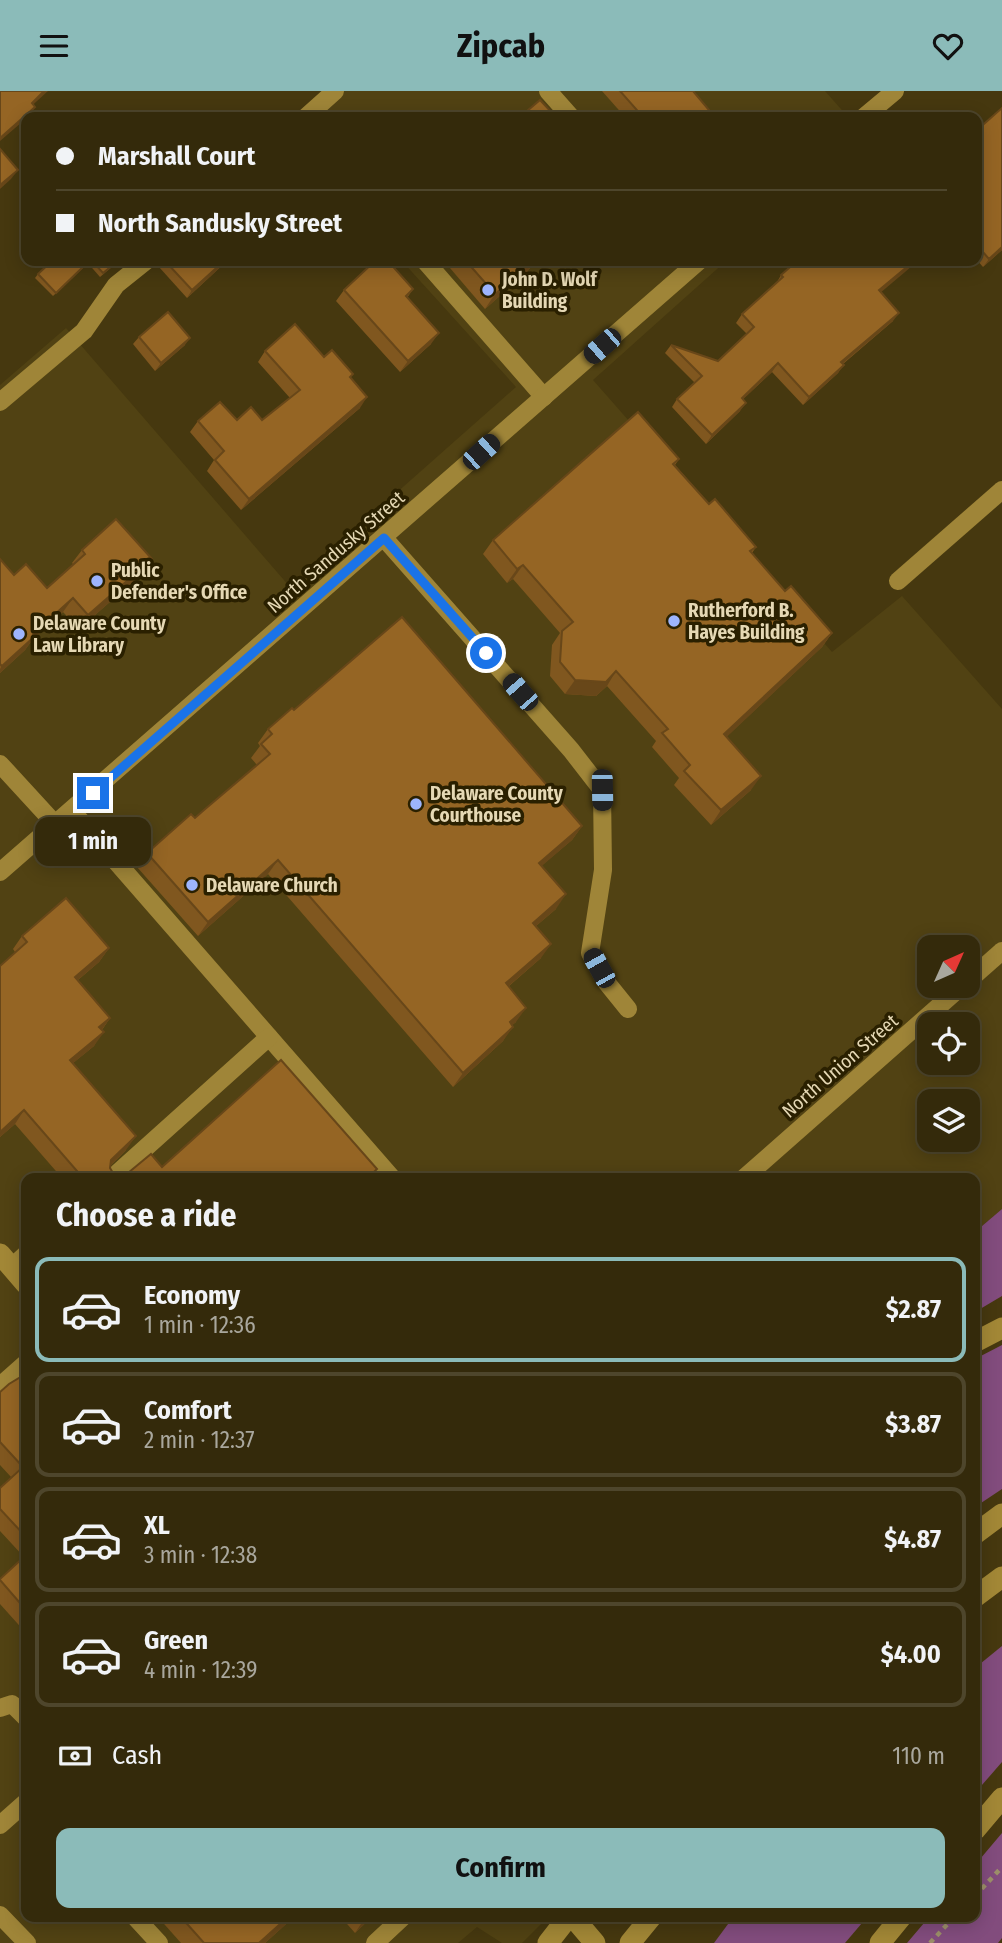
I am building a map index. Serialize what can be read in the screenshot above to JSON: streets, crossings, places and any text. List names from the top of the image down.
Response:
{
  "streets": {
    "street": ["North Sandusky Street", "North Union Street"]
  },
  "places": [
    "John D. Wolf Building",
    "Public Defender's Office",
    "Rutherford B. Hayes Building",
    "Delaware County Law Library",
    "Delaware County Courthouse",
    "Delaware Church"
  ],
  "north": "top right",
  "page": {
    "header": "Zipcab",
    "banner": ["Marshall Court", "North Sandusky Street"],
    "bubble": "1 min",
    "heading": "Choose a ride",
    "list": [
      {
        "name": "Economy",
        "note": "1 min · 12:36",
        "value": "$2.87"
      },
      {
        "name": "Comfort",
        "note": "2 min · 12:37",
        "value": "$3.87"
      },
      {
        "name": "XL",
        "note": "3 min · 12:38",
        "value": "$4.87"
      },
      {
        "name": "Green",
        "note": "4 min · 12:39",
        "value": "$4.00"
      }
    ],
    "pay": ["Cash", "110 m"],
    "buttons": "Confirm"
  }
}
